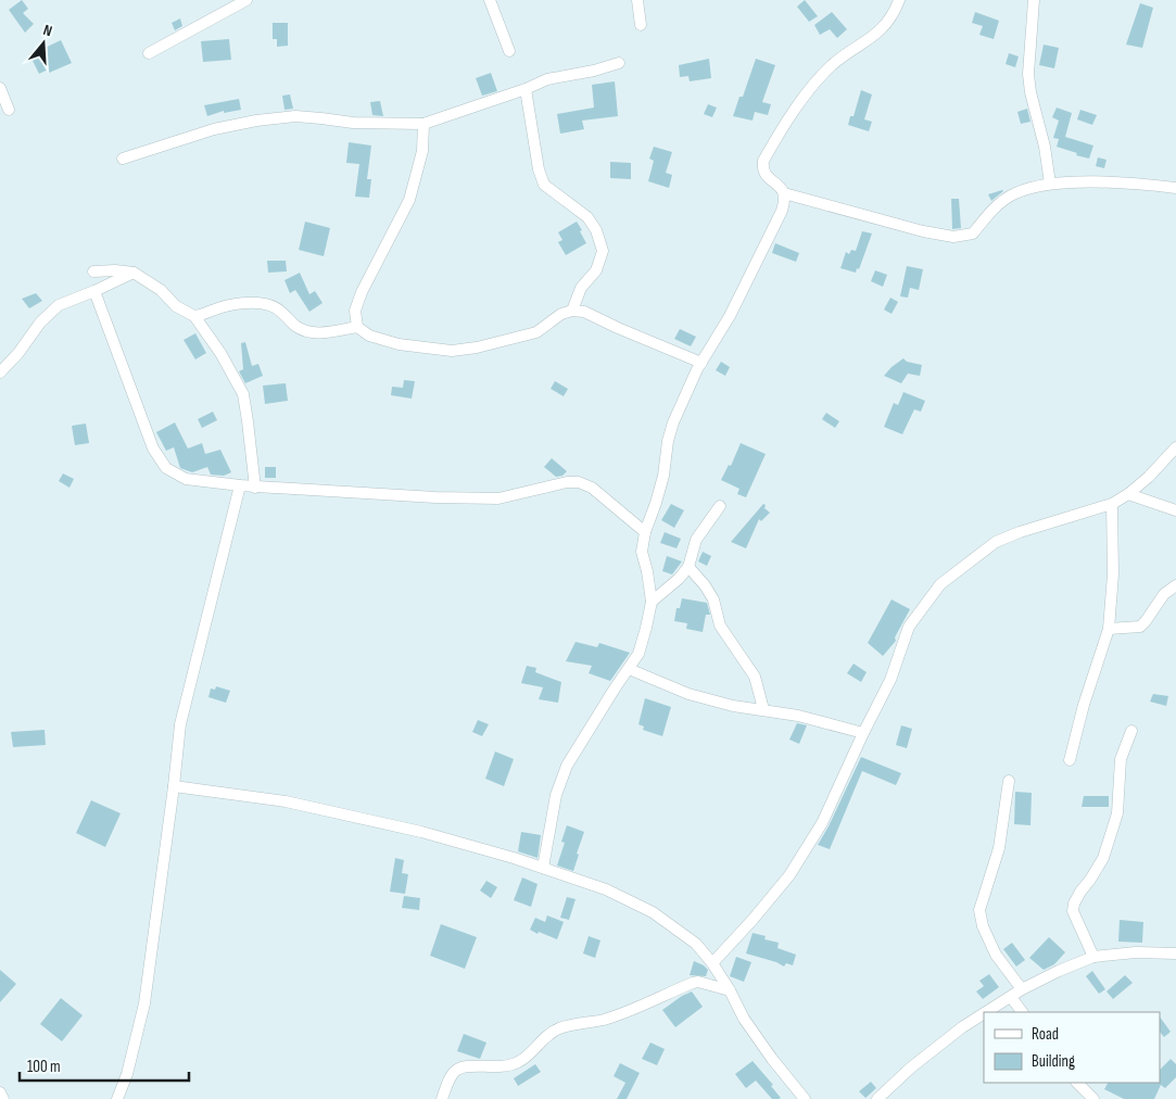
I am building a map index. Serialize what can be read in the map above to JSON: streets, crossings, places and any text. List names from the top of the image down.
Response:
{
  "legend": ["Road", "Building"],
  "scale_bar": "100 m",
  "north": "top"
}
